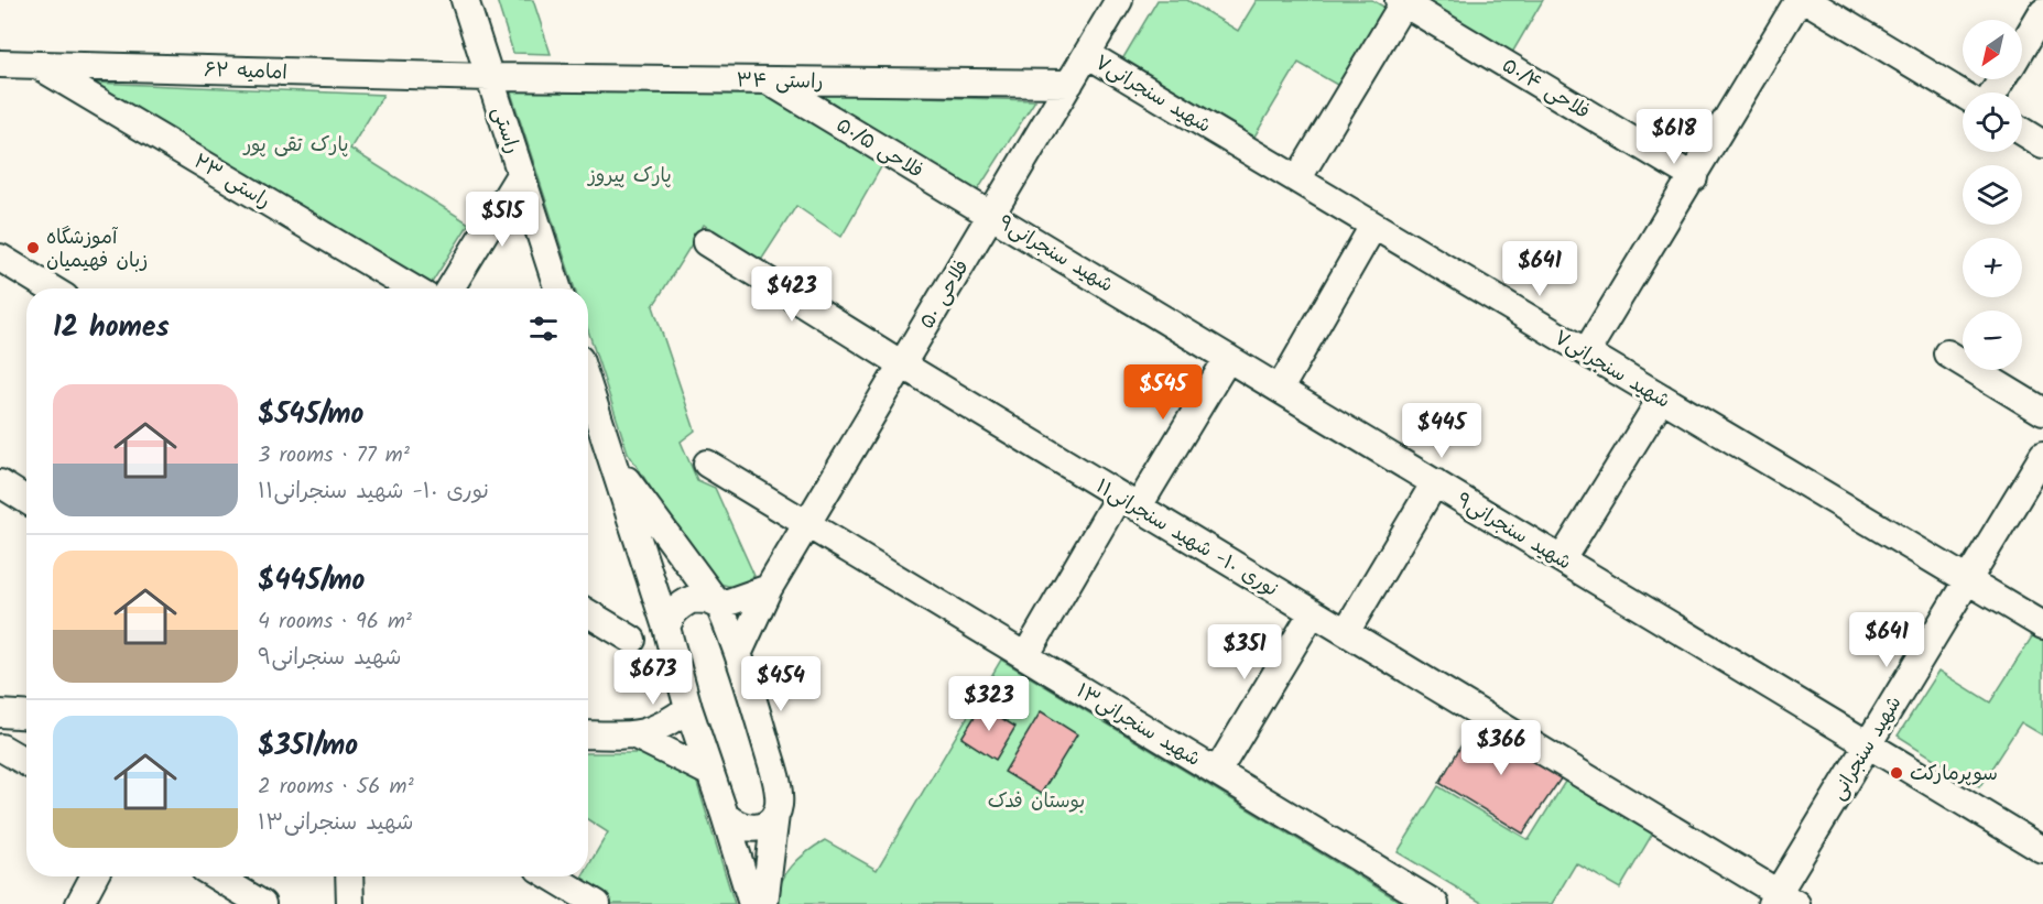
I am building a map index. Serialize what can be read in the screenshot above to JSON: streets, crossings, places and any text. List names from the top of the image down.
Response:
{
  "streets": {
    "street": [
      "امامیه ۶۲",
      "راستی ۳۴",
      "فلاحی ۵۰/۴",
      "شهید سنجرانی۷",
      "راستی",
      "فلاحی ۵۰/۵",
      "راستی ۲۳",
      "شهید سنجرانی۹",
      "فلاحی ۵۰",
      "نوری ۱۰- شهید سنجرانی۱۱",
      "شهید سنجرانی۱۳",
      "شهید سنجرانی"
    ]
  },
  "crossings": [
    ["امامیه ۶۲", "راستی ۳۴"],
    ["امامیه ۶۲", "راستی"],
    ["امامیه ۶۲", "راستی ۲۳"],
    ["راستی ۳۴", "راستی"],
    ["راستی ۳۴", "فلاحی ۵۰/۵"],
    ["راستی ۳۴", "فلاحی ۵۰"],
    ["شهید سنجرانی۷", "فلاحی ۵۰"],
    ["شهید سنجرانی۷", "شهید سنجرانی"],
    ["فلاحی ۵۰/۵", "شهید سنجرانی۹"],
    ["فلاحی ۵۰/۵", "فلاحی ۵۰"],
    ["شهید سنجرانی۹", "فلاحی ۵۰"],
    ["شهید سنجرانی۹", "شهید سنجرانی"],
    ["فلاحی ۵۰", "نوری ۱۰- شهید سنجرانی۱۱"],
    ["فلاحی ۵۰", "شهید سنجرانی۱۳"],
    ["نوری ۱۰- شهید سنجرانی۱۱", "شهید سنجرانی"]
  ],
  "parks": ["پارک تقی پور", "پارک پیروز", "بوستان فدک"],
  "places": ["آموزشگاه زبان فهیمیان", "سوپرمارکت"],
  "north": "bottom left",
  "page": {
    "map_buttons": ["+", "−"],
    "price": [
      "$618",
      "$515",
      "$641",
      "$423",
      "$545",
      "$445",
      "$641",
      "$351",
      "$673",
      "$454",
      "$323",
      "$366"
    ],
    "heading": "12 homes",
    "list": [
      {
        "name": "$545/mo",
        "note": "3 rooms · 77 m² · نوری ۱۰- شهید سنجرانی۱۱"
      },
      {
        "name": "$445/mo",
        "note": "4 rooms · 96 m² · شهید سنجرانی۹"
      },
      {
        "name": "$351/mo",
        "note": "2 rooms · 56 m² · شهید سنجرانی۱۳"
      }
    ]
  }
}
